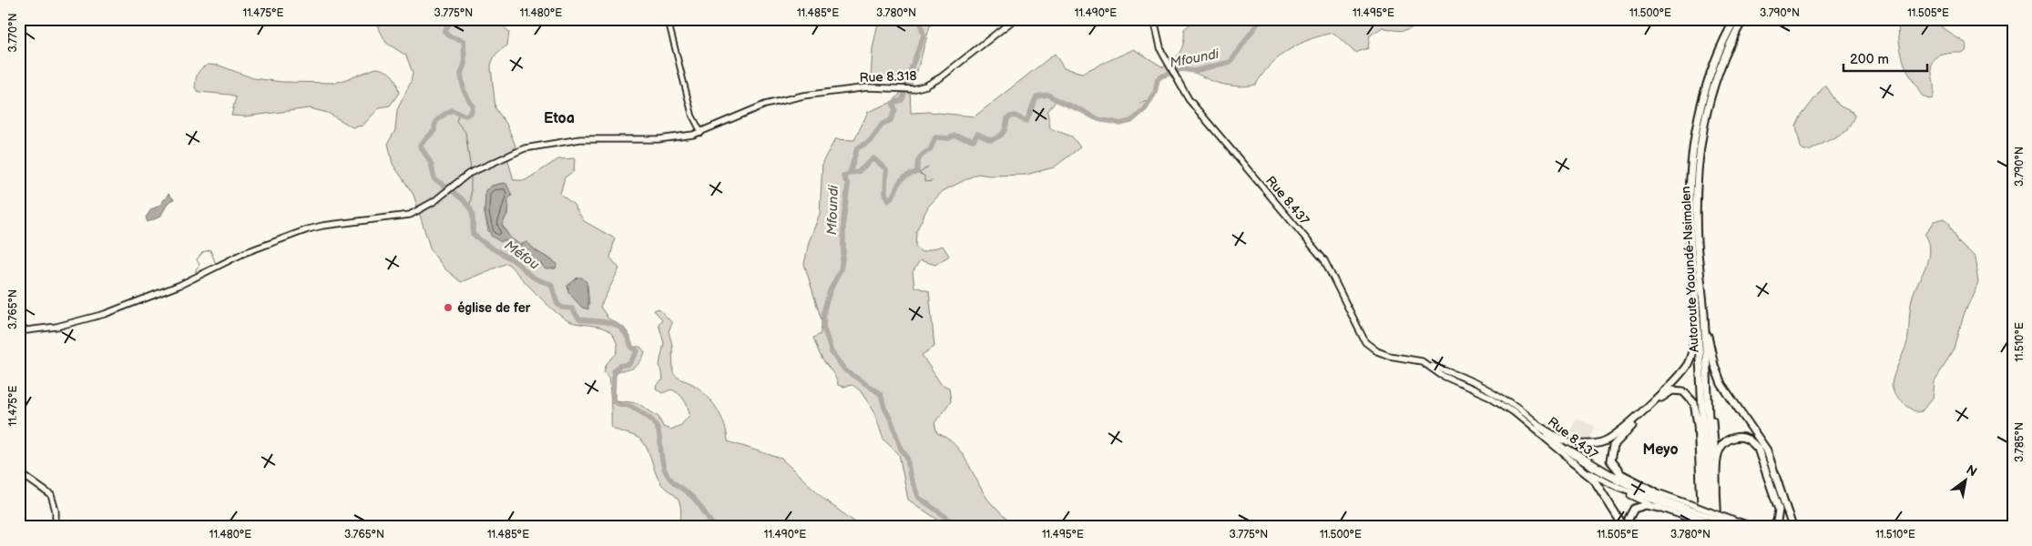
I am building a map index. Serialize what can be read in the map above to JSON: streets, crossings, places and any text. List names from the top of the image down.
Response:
{
  "streets": {
    "highway": ["Autoroute Yaoundé-Nsimalen"],
    "main road": ["Rue 8.318", "Rue 8.437"]
  },
  "districts": ["Etoa", "Meyo"],
  "water": ["Mfoundi", "Méfou"],
  "places": ["église de fer"],
  "scale_bar": "200 m",
  "north": "top right",
  "coordinates": [
    "11.475°E",
    "3.775°N",
    "11.480°E",
    "11.485°E",
    "3.780°N",
    "11.490°E",
    "11.495°E",
    "11.500°E",
    "3.790°N",
    "11.505°E",
    "3.770°N",
    "3.765°N",
    "11.510°E",
    "3.785°N"
  ]
}
